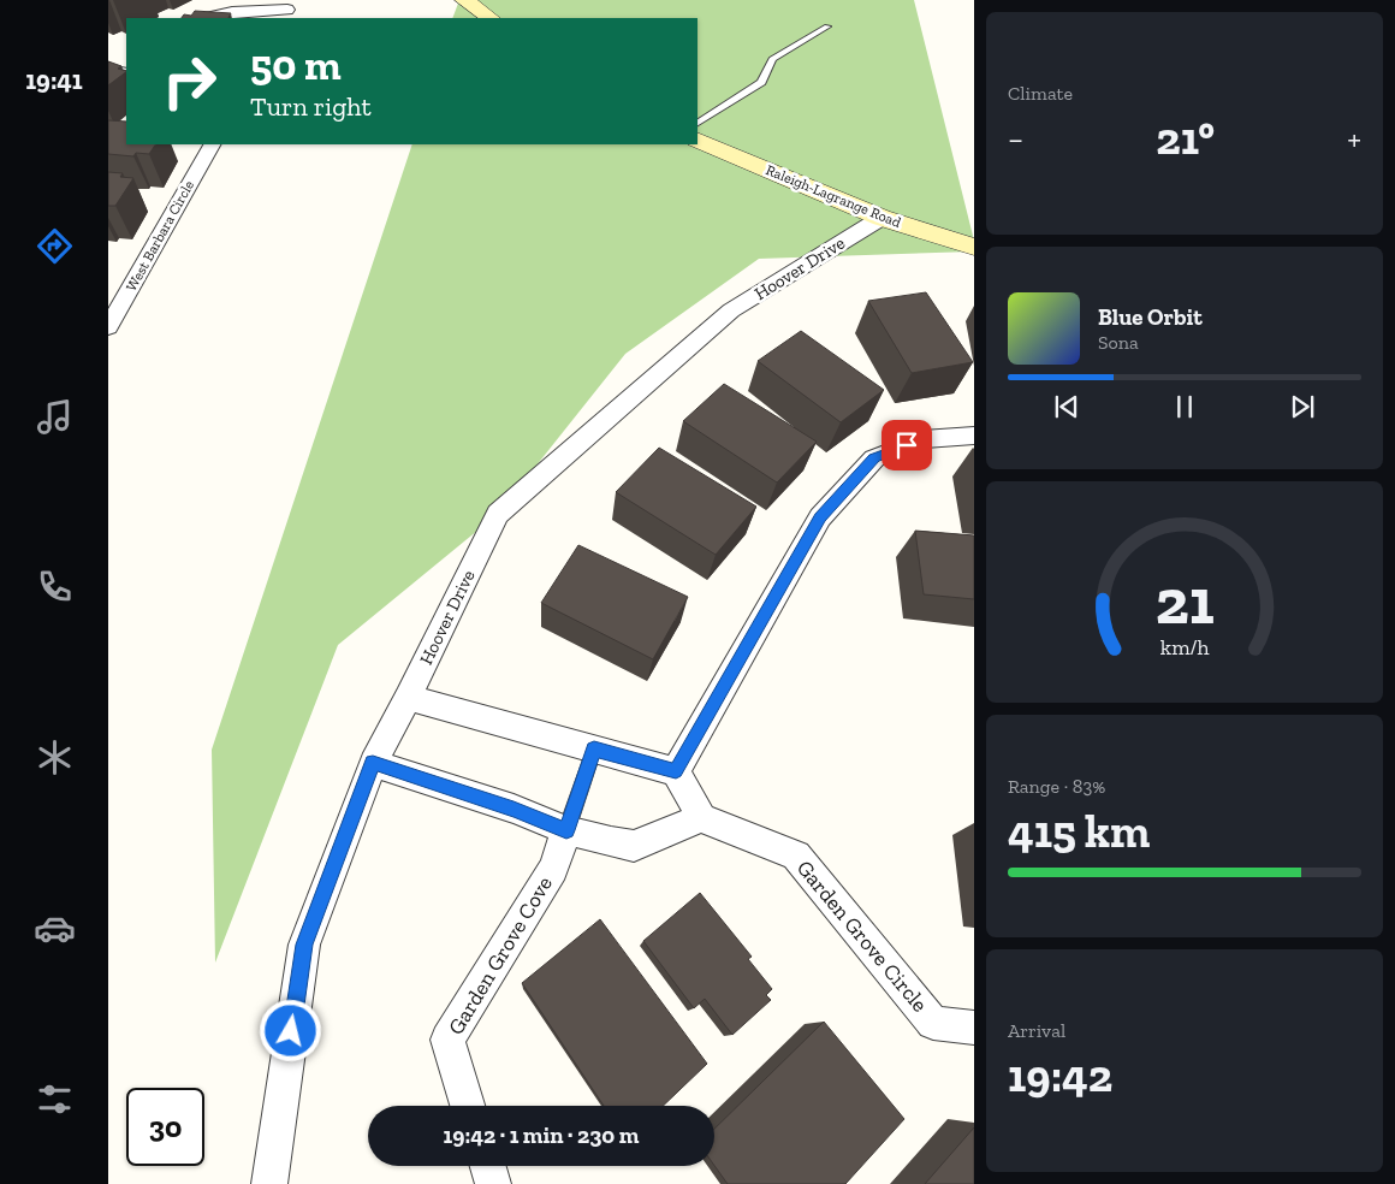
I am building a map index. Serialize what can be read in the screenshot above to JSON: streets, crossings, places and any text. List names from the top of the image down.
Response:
{
  "streets": {
    "main road": ["Raleigh-Lagrange Road"],
    "street": [
      "West Barbara Circle",
      "Hoover Drive",
      "Garden Grove Circle",
      "Garden Grove Cove"
    ]
  },
  "crossings": [
    ["Raleigh-Lagrange Road", "Hoover Drive"]
  ],
  "page": {
    "tabs": "19:41",
    "tile": [
      "Climate",
      ["Range · 83%", "415 km"],
      ["Arrival", "19:42"]
    ],
    "turn": ["50 m", "Turn right"],
    "heat": ["−", "21°", "+"],
    "song": ["Blue Orbit", "Sona"],
    "limit": "30",
    "trip": "19:42 · 1 min · 230 m",
    "gauge": ["21", "km/h"]
  }
}
